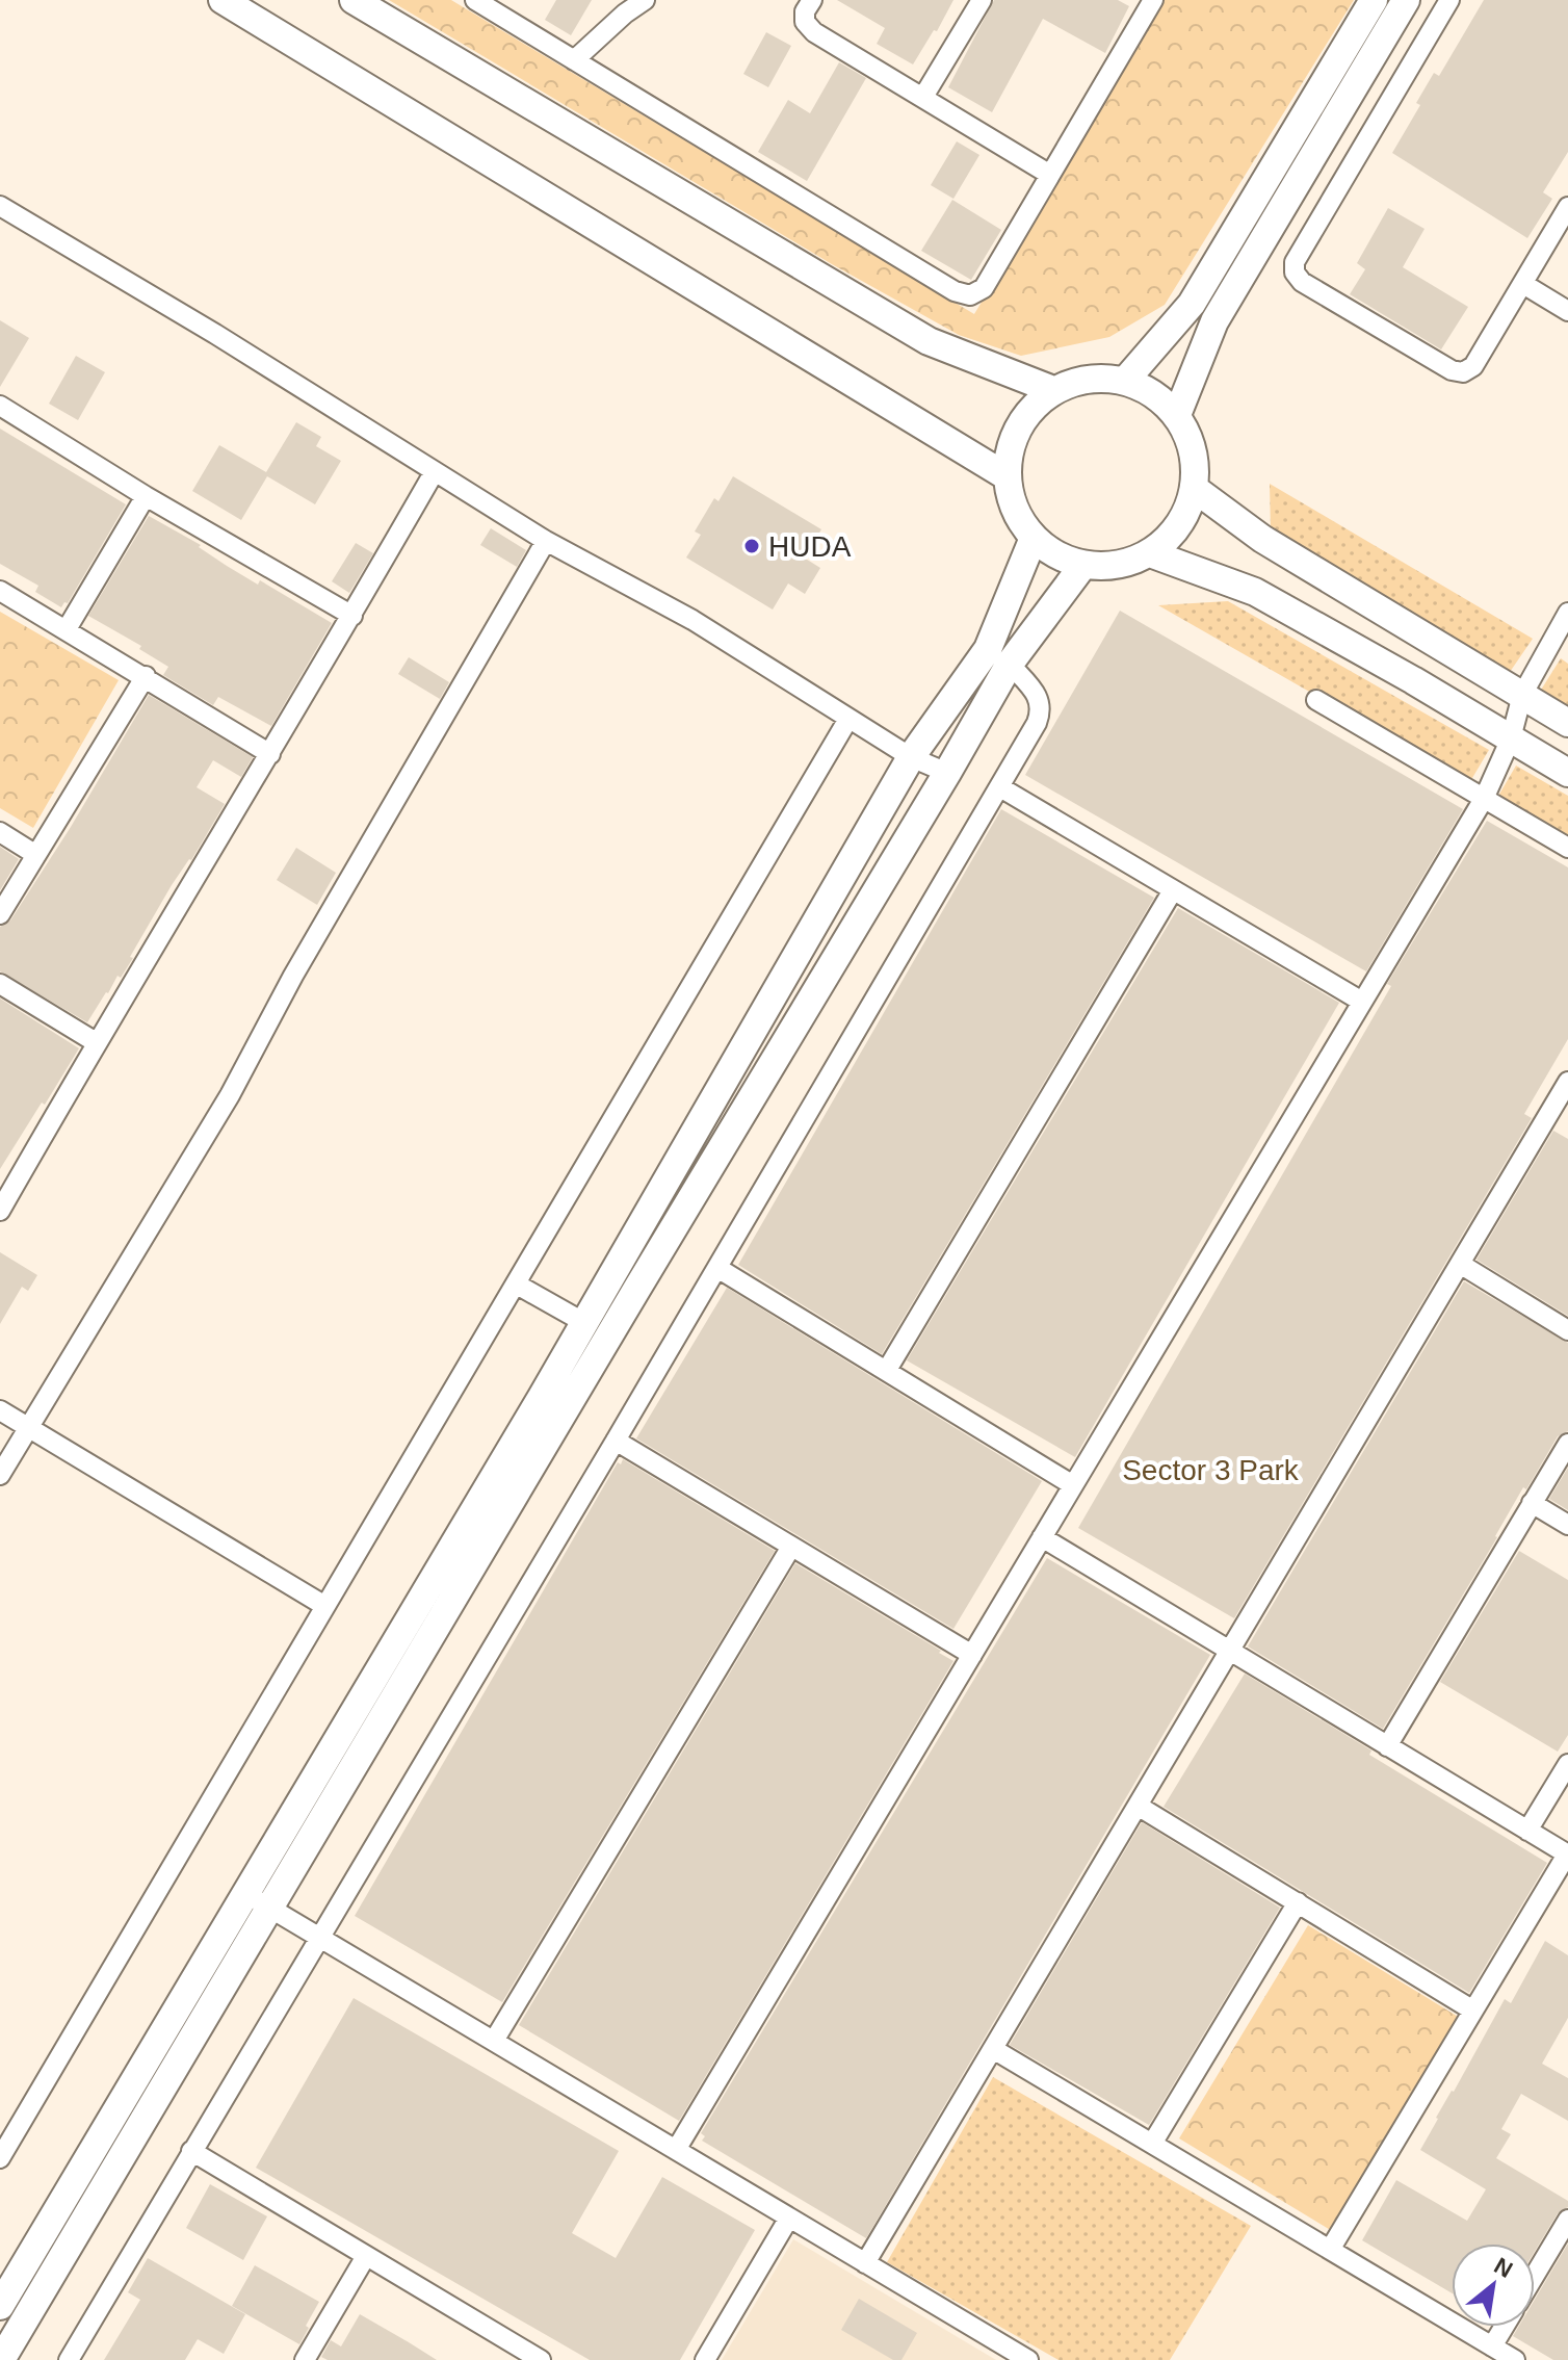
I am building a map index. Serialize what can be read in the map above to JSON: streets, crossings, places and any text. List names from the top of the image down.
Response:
{
  "parks": ["Sector 3 Park"],
  "places": ["HUDA"],
  "north": "top right"
}
